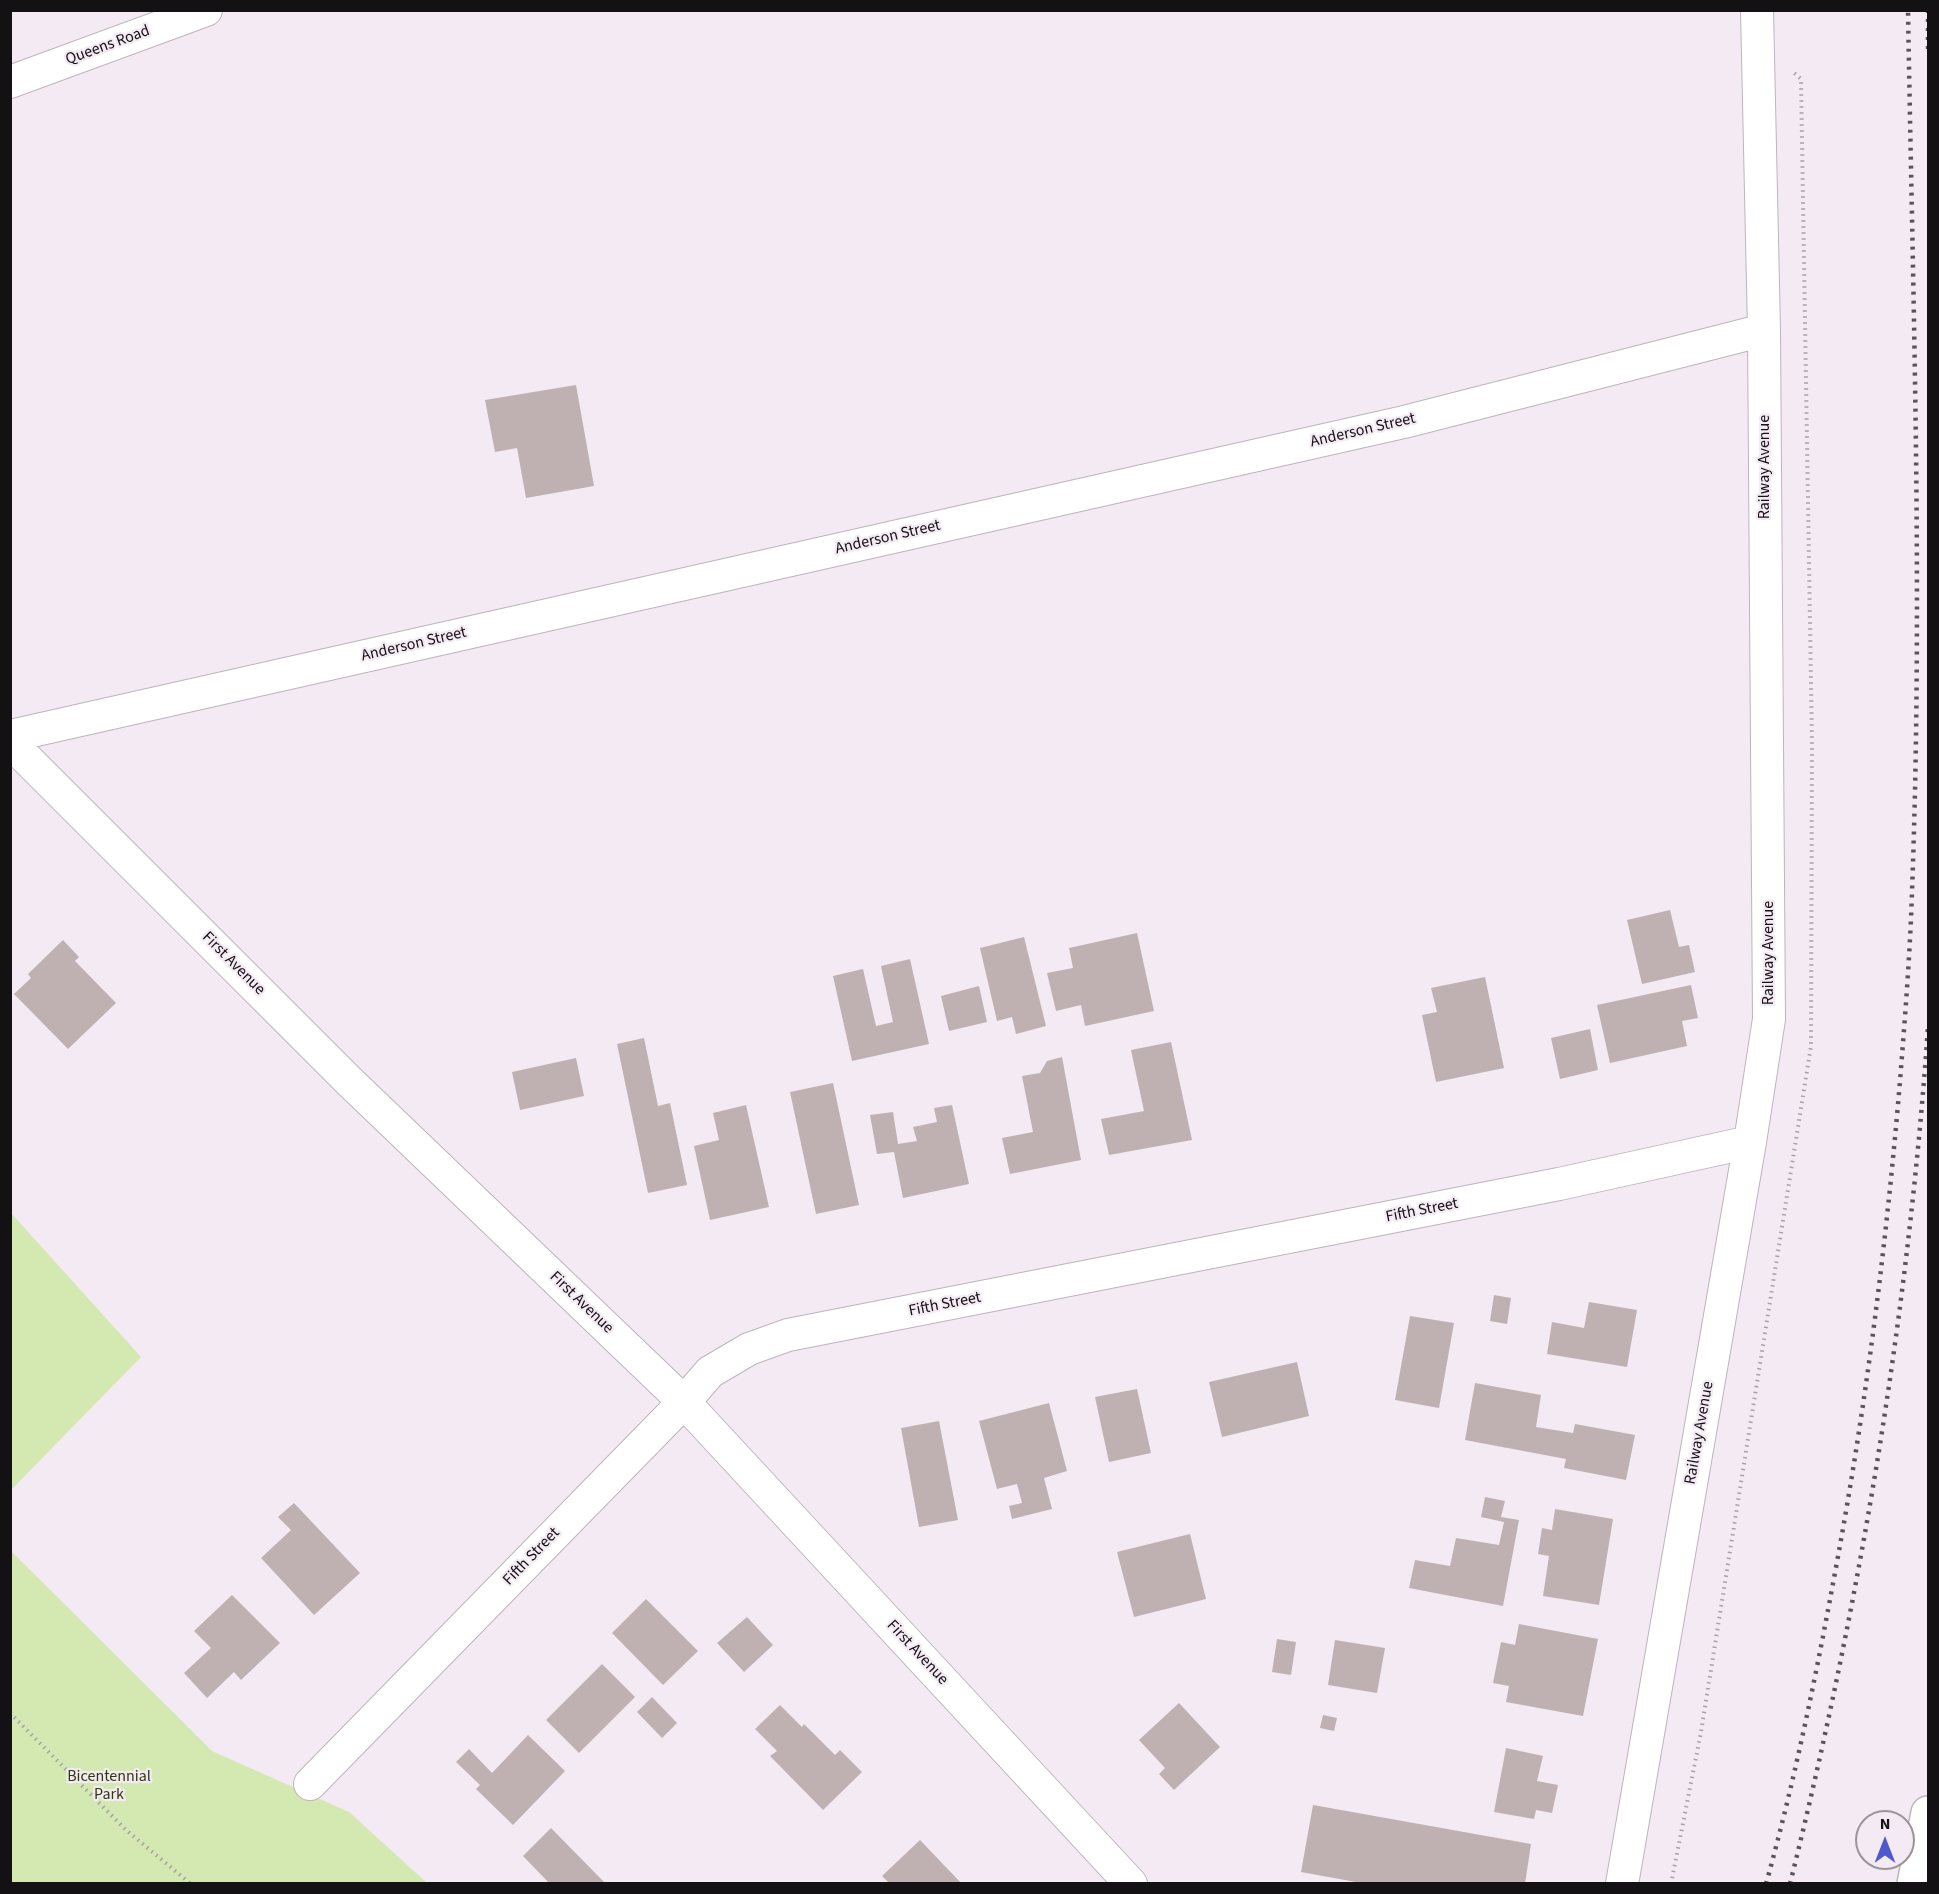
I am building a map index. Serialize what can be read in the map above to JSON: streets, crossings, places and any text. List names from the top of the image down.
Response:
{
  "streets": {
    "street": [
      "Queens Road",
      "Anderson Street",
      "Railway Avenue",
      "First Avenue",
      "Fifth Street"
    ]
  },
  "crossings": [
    ["Anderson Street", "Railway Avenue"],
    ["Railway Avenue", "Fifth Street"],
    ["First Avenue", "Fifth Street"]
  ],
  "parks": ["Bicentennial Park"],
  "north": "top"
}
